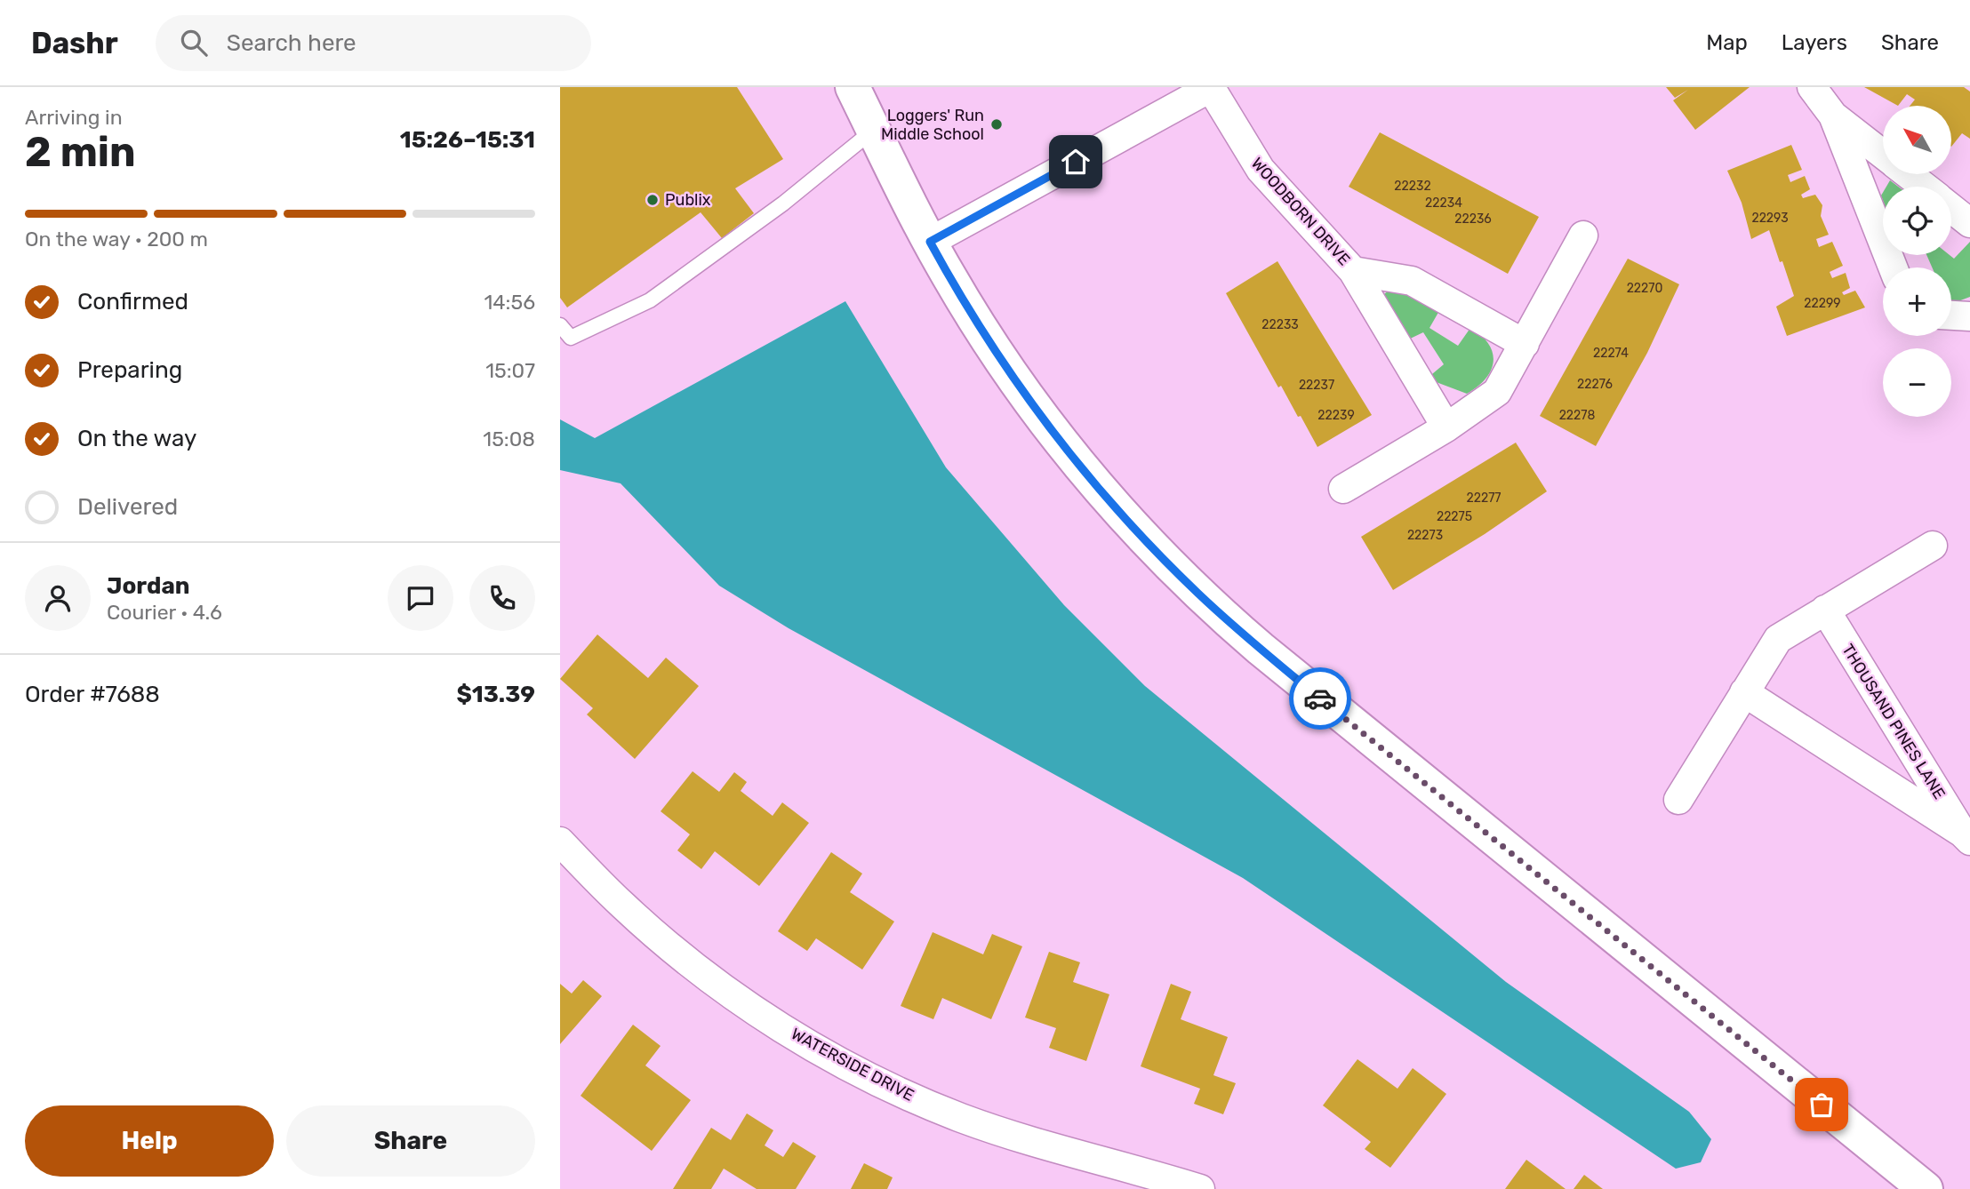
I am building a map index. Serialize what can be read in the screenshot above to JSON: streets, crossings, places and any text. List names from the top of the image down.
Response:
{
  "streets": {
    "street": ["WOODBORN DRIVE", "THOUSAND PINES LANE", "WATERSIDE DRIVE"]
  },
  "places": ["Loggers' Run Middle School", "Publix"],
  "house_numbers": [
    "22232",
    "22234",
    "22293",
    "22236",
    "22270",
    "22299",
    "22233",
    "22274",
    "22276",
    "22237",
    "22239",
    "22278",
    "22277",
    "22275",
    "22273"
  ],
  "north": "top left",
  "page": {
    "header": "Dashr",
    "search": "Search here",
    "nav": ["Map", "Layers", "Share"],
    "heading": ["2 min", "Arriving in", "15:26–15:31"],
    "panel": [
      "Jordan",
      "Courier · 4.6",
      "Order #7688",
      "$13.39"
    ],
    "map_buttons": ["+", "−"],
    "bar": "On the way · 200 m",
    "list": [
      ["Confirmed", "14:56"],
      ["Preparing", "15:07"],
      ["On the way", "15:08"],
      "Delivered"
    ],
    "buttons": ["Help", "Share"]
  }
}
